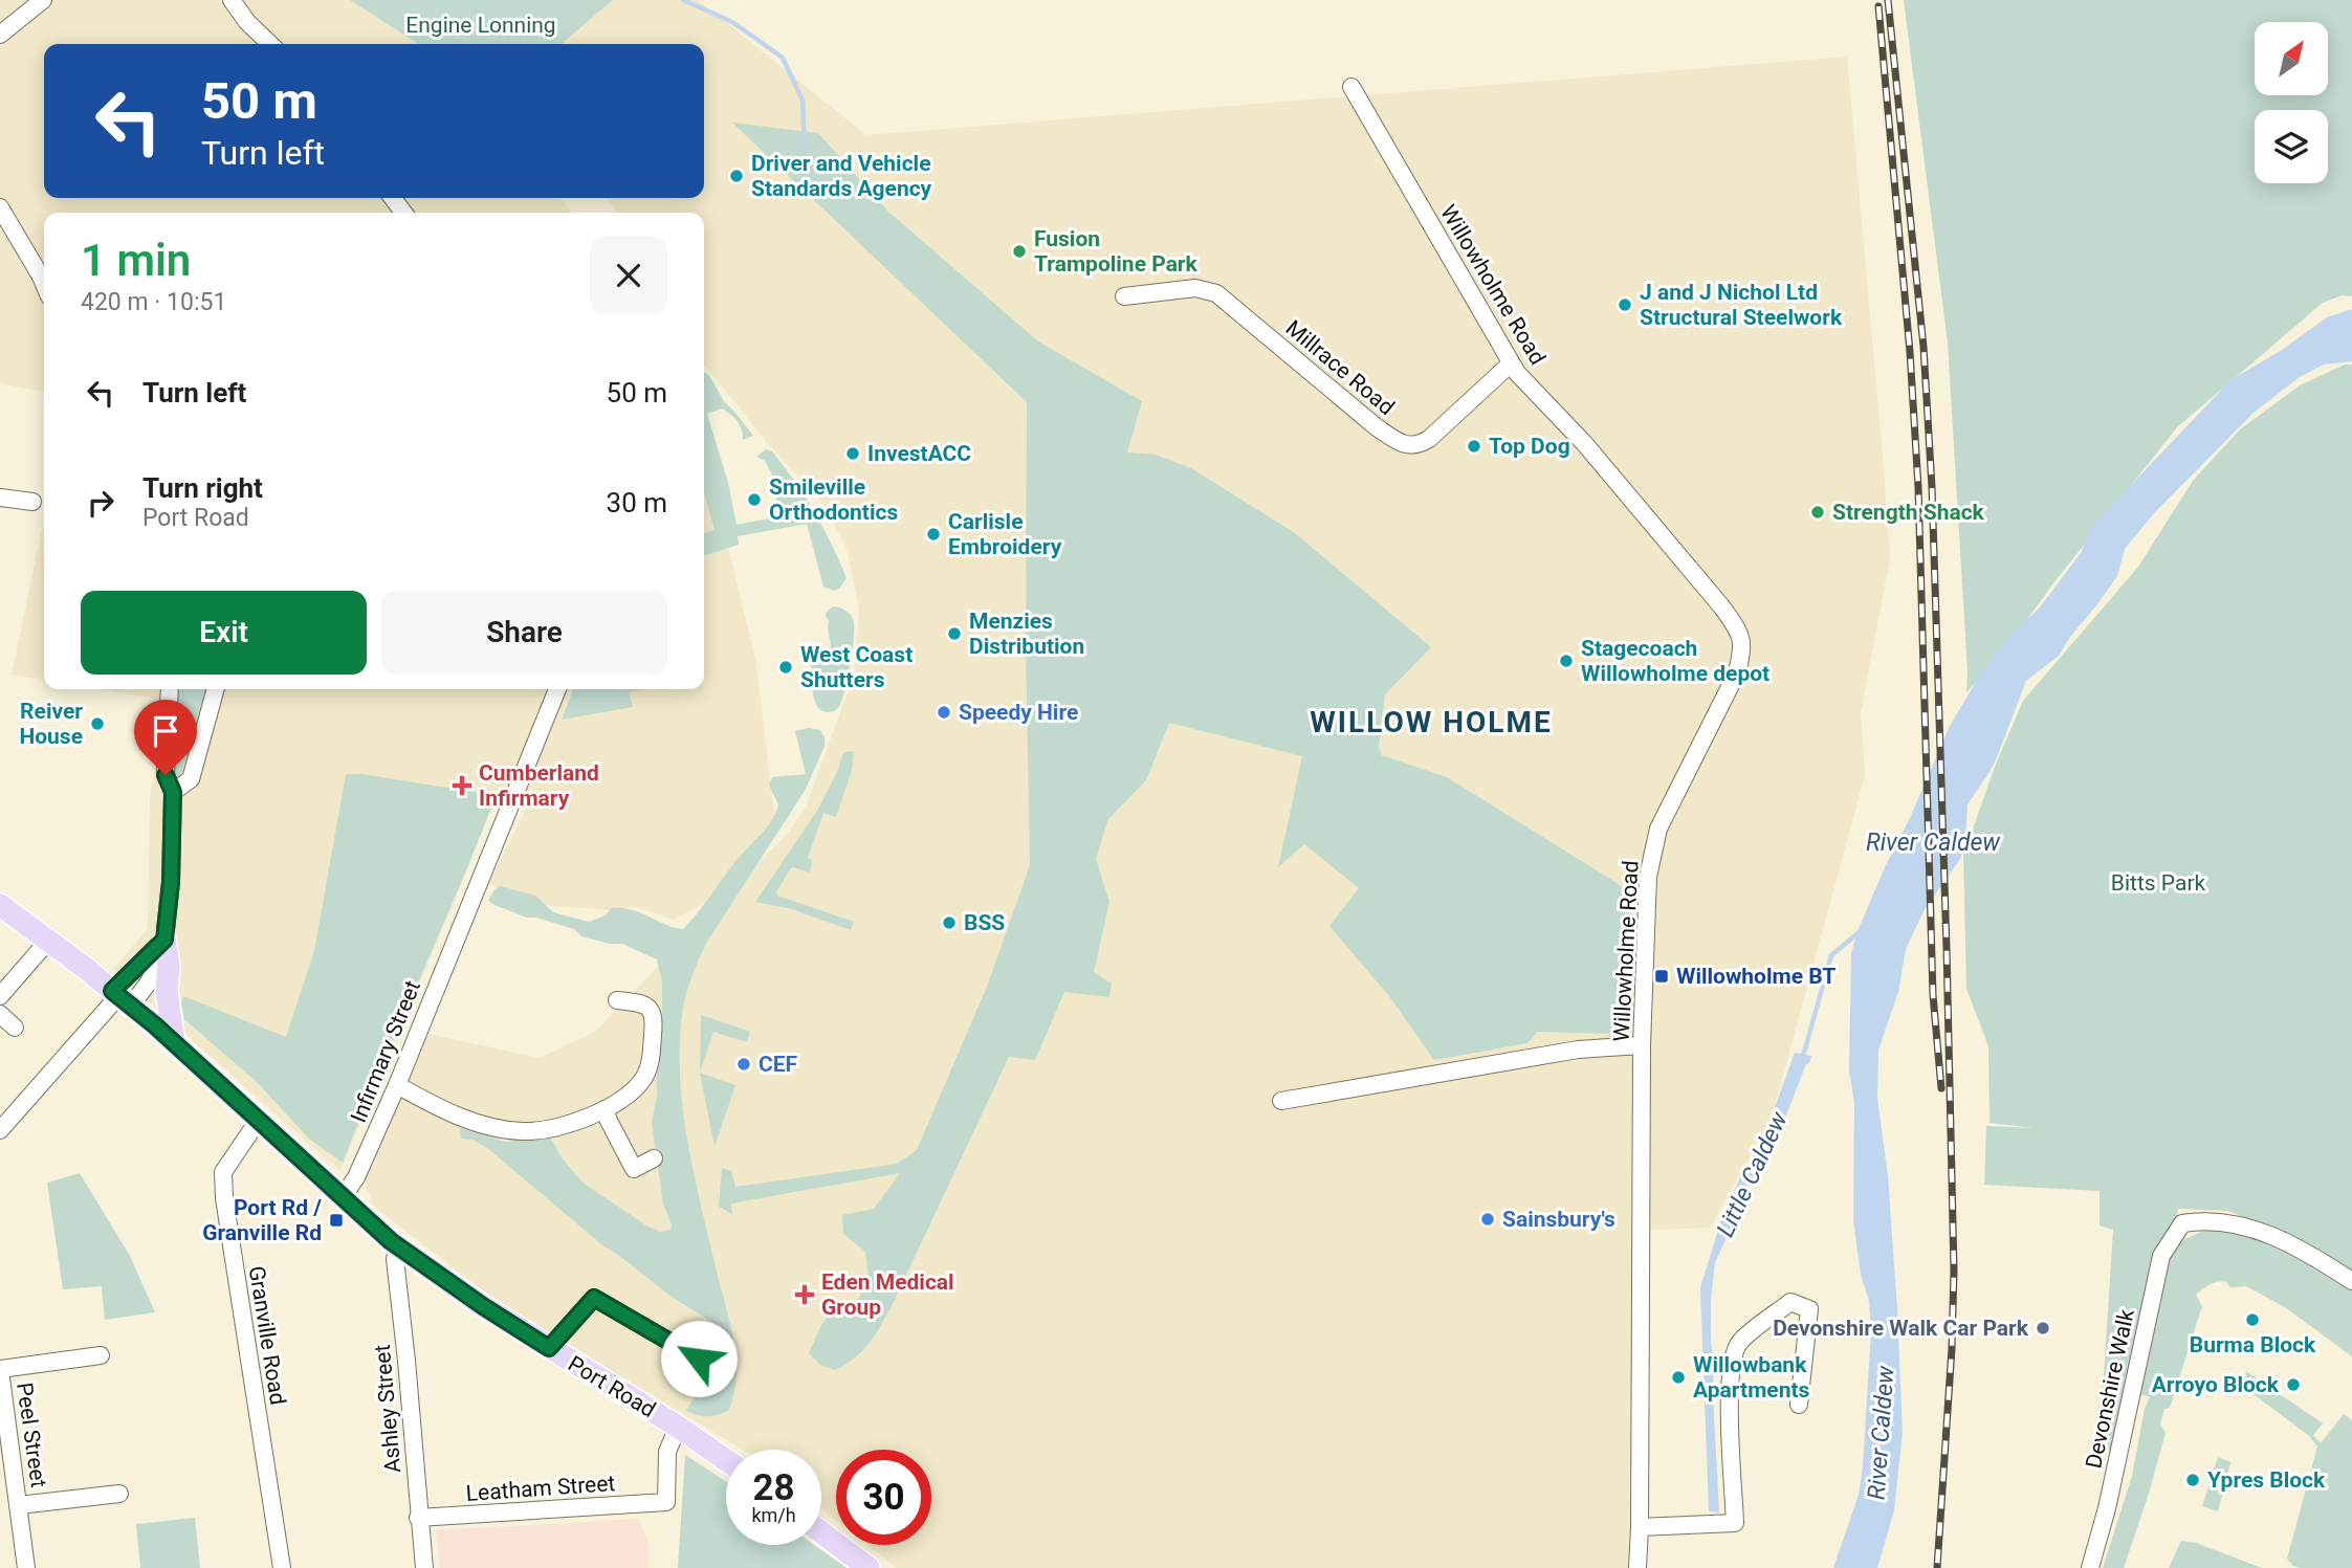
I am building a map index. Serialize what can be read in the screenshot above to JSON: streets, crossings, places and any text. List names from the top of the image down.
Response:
{
  "streets": {
    "main road": ["Port Road"],
    "street": [
      "Willowholme Road",
      "Millrace Road",
      "Infirmary Street",
      "Granville Road",
      "Devonshire Walk",
      "Ashley Street",
      "Peel Street",
      "Leatham Street"
    ]
  },
  "crossings": [
    ["Willowholme Road", "Millrace Road"],
    ["Infirmary Street", "Port Road"],
    ["Granville Road", "Port Road"],
    ["Port Road", "Ashley Street"],
    ["Port Road", "Leatham Street"],
    ["Ashley Street", "Leatham Street"]
  ],
  "districts": ["WILLOW HOLME"],
  "water": ["River Caldew", "Little Caldew"],
  "parks": ["Engine Lonning", "Bitts Park"],
  "places": {
    "other": [
      "Driver and Vehicle Standards Agency",
      "Fusion Trampoline Park",
      "J and J Nichol Ltd Structural Steelwork",
      "Top Dog",
      "InvestACC",
      "Smileville Orthodontics",
      "Strength Shack",
      "Carlisle Embroidery",
      "Menzies Distribution",
      "Stagecoach Willowholme depot",
      "West Coast Shutters",
      "Speedy Hire",
      "Reiver House",
      "BSS",
      "CEF",
      "Sainsbury's",
      "Burma Block",
      "Devonshire Walk Car Park",
      "Willowbank Apartments",
      "Arroyo Block",
      "Ypres Block"
    ],
    "health": ["Cumberland Infirmary", "Eden Medical Group"],
    "transit": ["Willowholme BT", "Port Rd / Granville Rd"]
  },
  "north": "top right",
  "page": {
    "turn": ["50 m", "Turn left"],
    "heading": ["1 min", "420 m · 10:51"],
    "list": [
      {
        "name": "Turn left",
        "value": "50 m"
      },
      {
        "name": "Turn right",
        "note": "Port Road",
        "value": "30 m"
      }
    ],
    "buttons": ["Exit", "Share"],
    "speed": "28 km/h",
    "limit": "30"
  }
}
